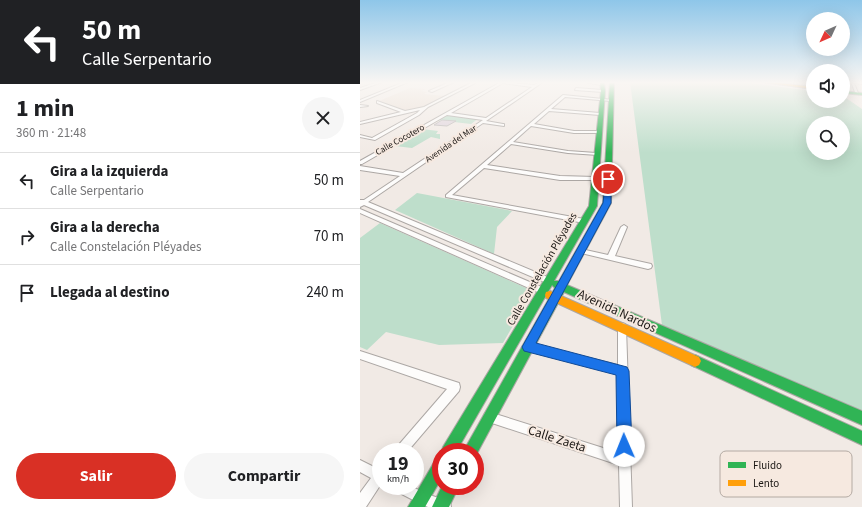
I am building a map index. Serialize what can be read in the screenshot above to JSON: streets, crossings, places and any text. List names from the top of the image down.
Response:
{
  "streets": {
    "main road": ["Calle Constelación Pléyades", "Avenida Nardos"],
    "street": ["Calle Cocotero", "Avenida del Mar", "Calle Zaeta"]
  },
  "crossings": [
    ["Avenida del Mar", "Avenida Nardos"],
    ["Calle Constelación Pléyades", "Avenida Nardos"]
  ],
  "legend": ["Fluido", "Lento"],
  "north": "bottom left",
  "page": {
    "turn": ["50 m", "Calle Serpentario"],
    "heading": ["1 min", "360 m · 21:48"],
    "list": [
      {
        "name": "Gira a la izquierda",
        "note": "Calle Serpentario",
        "value": "50 m"
      },
      {
        "name": "Gira a la derecha",
        "note": "Calle Constelación Pléyades",
        "value": "70 m"
      },
      {
        "name": "Llegada al destino",
        "value": "240 m"
      }
    ],
    "speed": "19 km/h",
    "limit": "30",
    "buttons": ["Salir", "Compartir"]
  }
}
